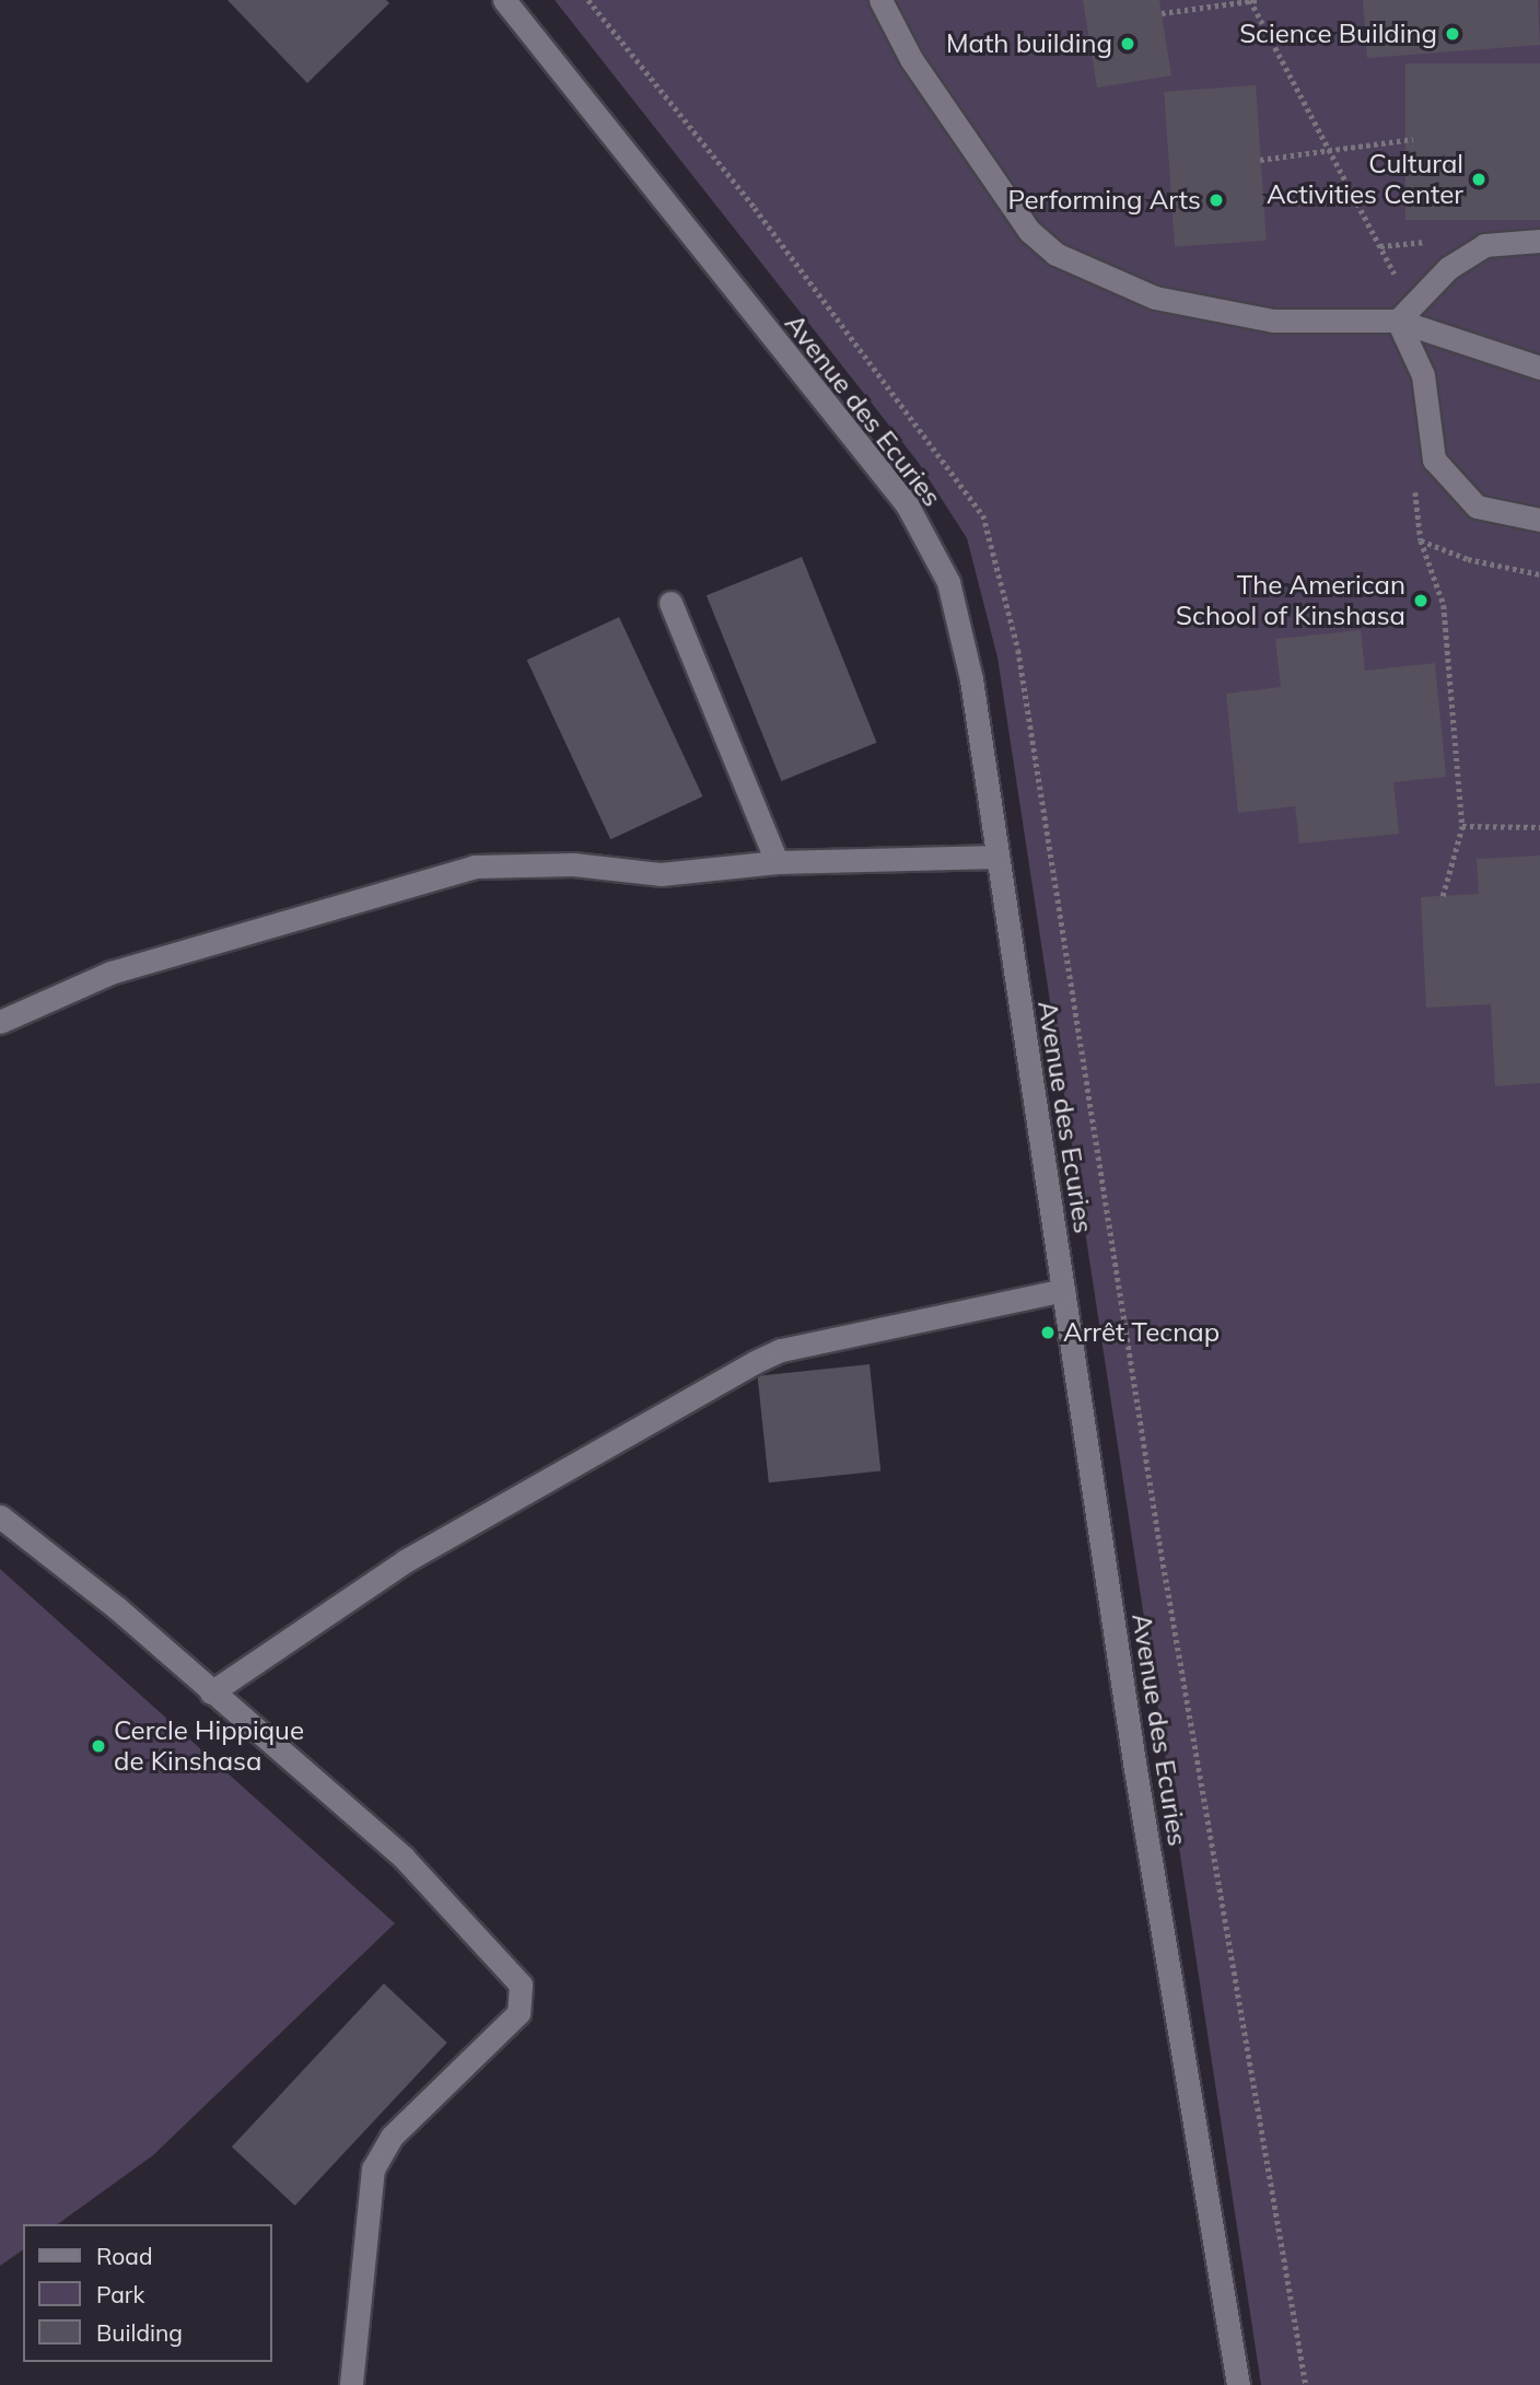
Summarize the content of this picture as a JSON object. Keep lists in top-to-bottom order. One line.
{"streets":{"street":["Avenue des Ecuries"]},"places":["Science Building","Math building","Cultural Activities Center","Performing Arts","The American School of Kinshasa","Arrêt Tecnap","Cercle Hippique de Kinshasa"],"legend":["Road","Park","Building"]}
